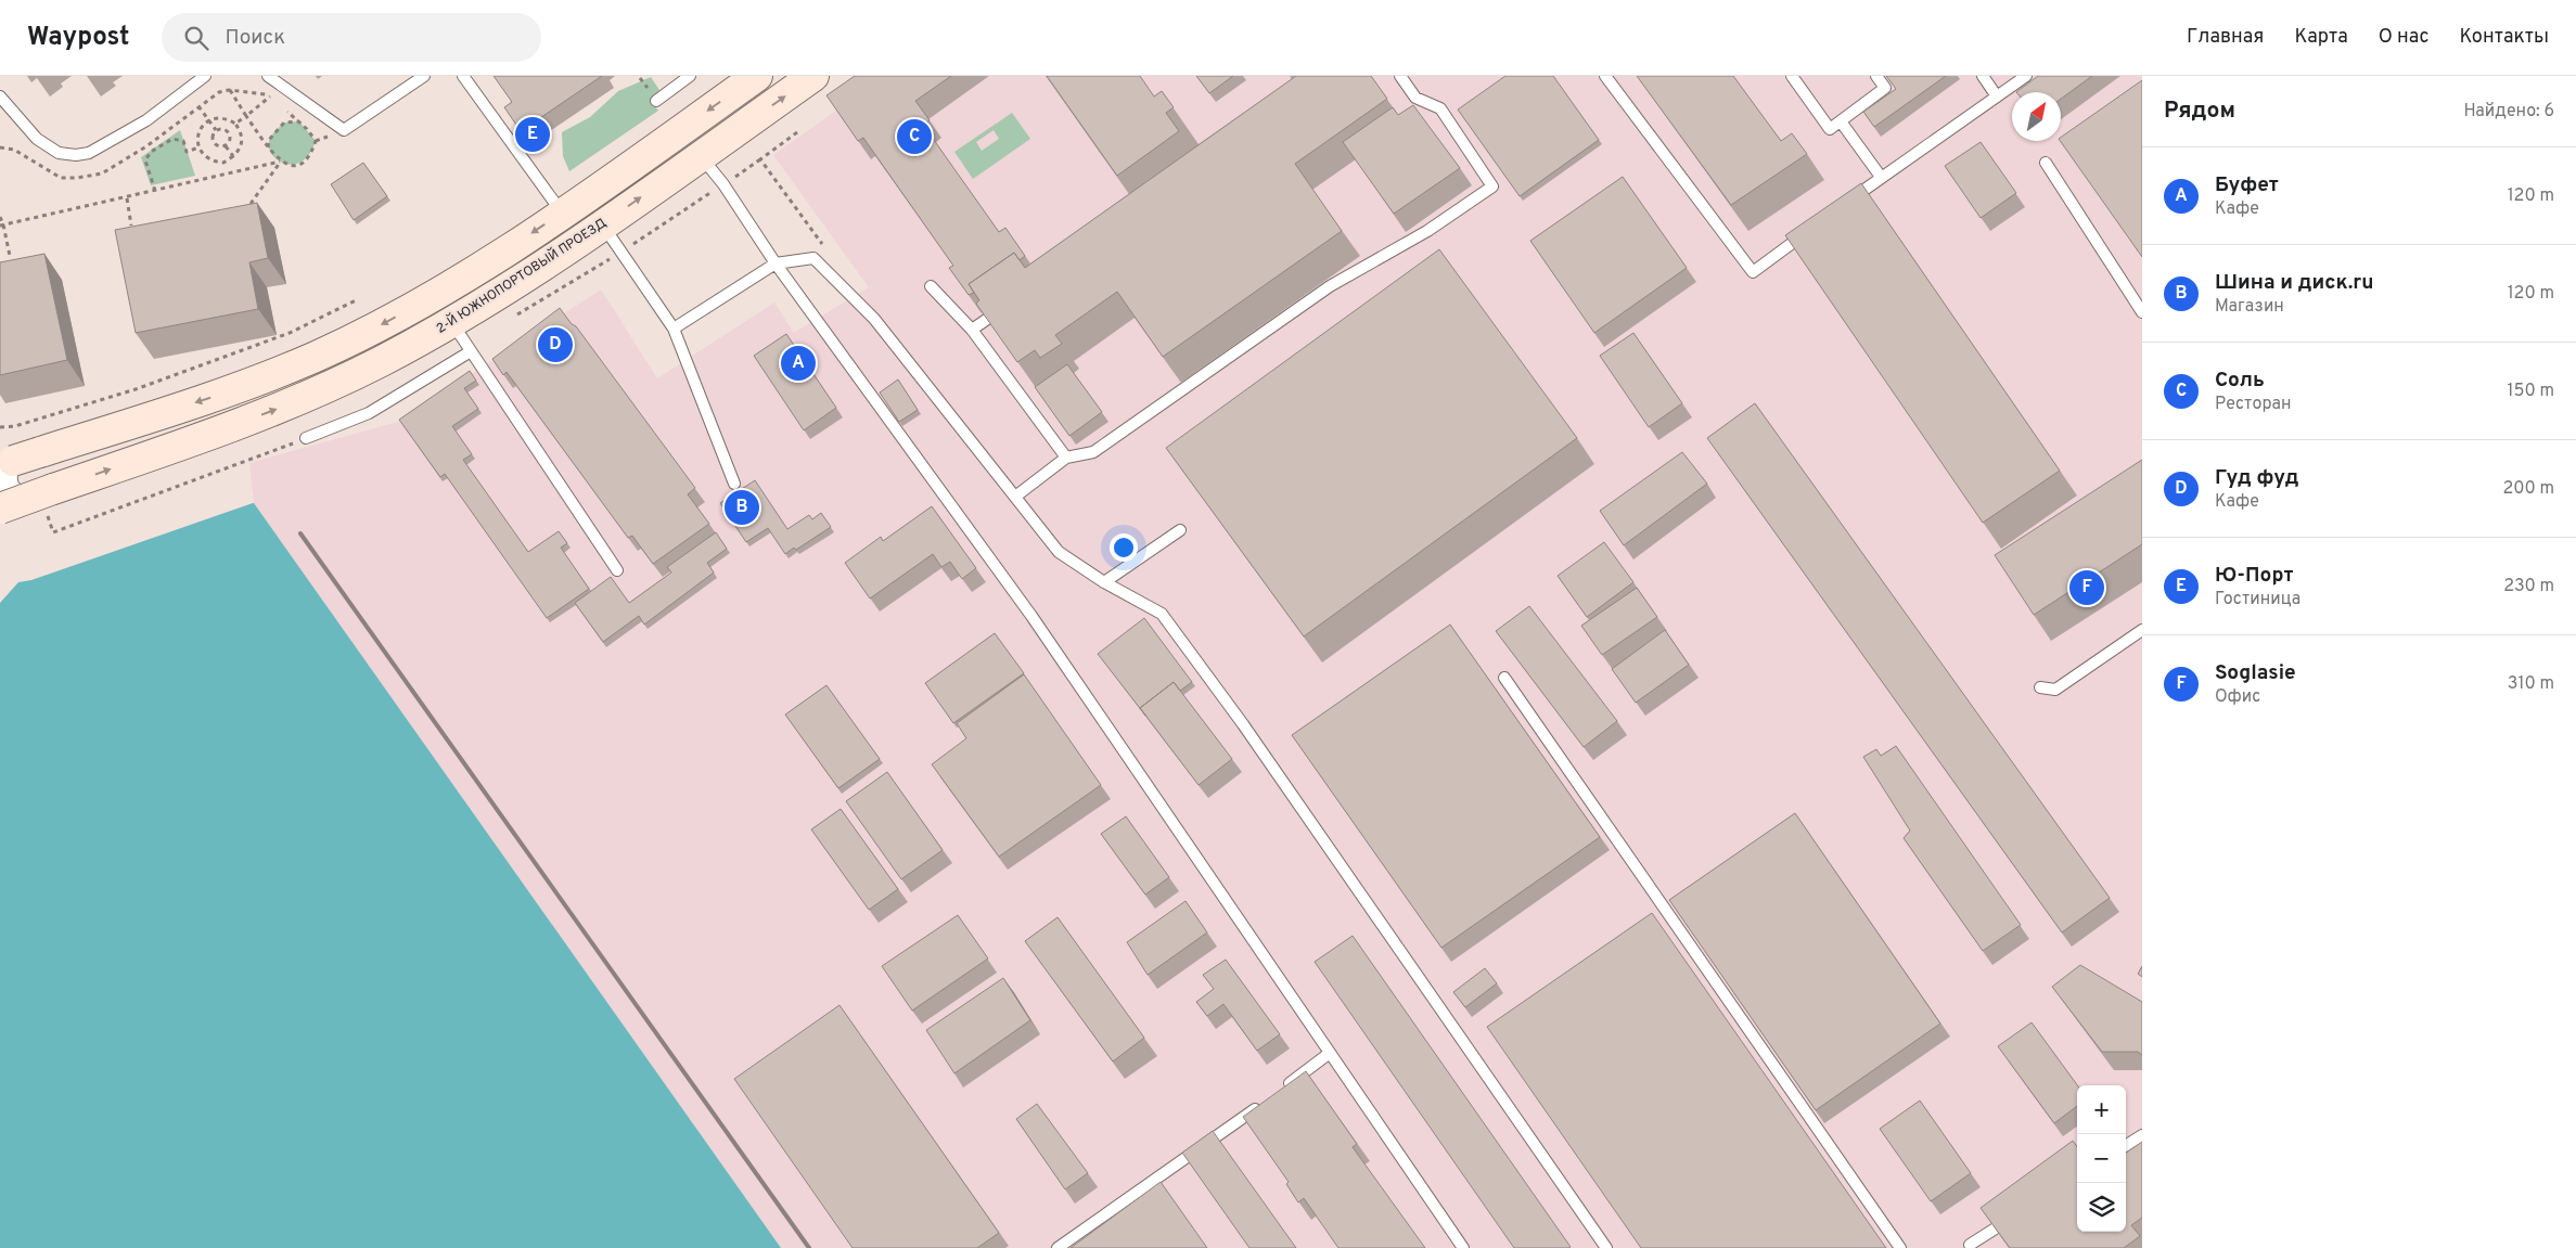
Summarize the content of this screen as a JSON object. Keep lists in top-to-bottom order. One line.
{"streets":{"main road":["2-Й ЮЖНОПОРТОВЫЙ ПРОЕЗД"]},"north":"top right","page":{"header":"Waypost","search":"Поиск","nav":["Главная","Карта","О нас","Контакты"],"heading":["Рядом","Найдено: 6"],"pins":["E","C","D","A","B","F"],"list":[{"mark":"A","name":"Буфет","note":"Кафе","value":"120 m"},{"mark":"B","name":"Шина и диск.ru","note":"Магазин","value":"120 m"},{"mark":"C","name":"Соль","note":"Ресторан","value":"150 m"},{"mark":"D","name":"Гуд фуд","note":"Кафе","value":"200 m"},{"mark":"E","name":"Ю-Порт","note":"Гостиница","value":"230 m"},{"mark":"F","name":"Soglasie","note":"Офис","value":"310 m"}],"map_buttons":["+","−"]}}
